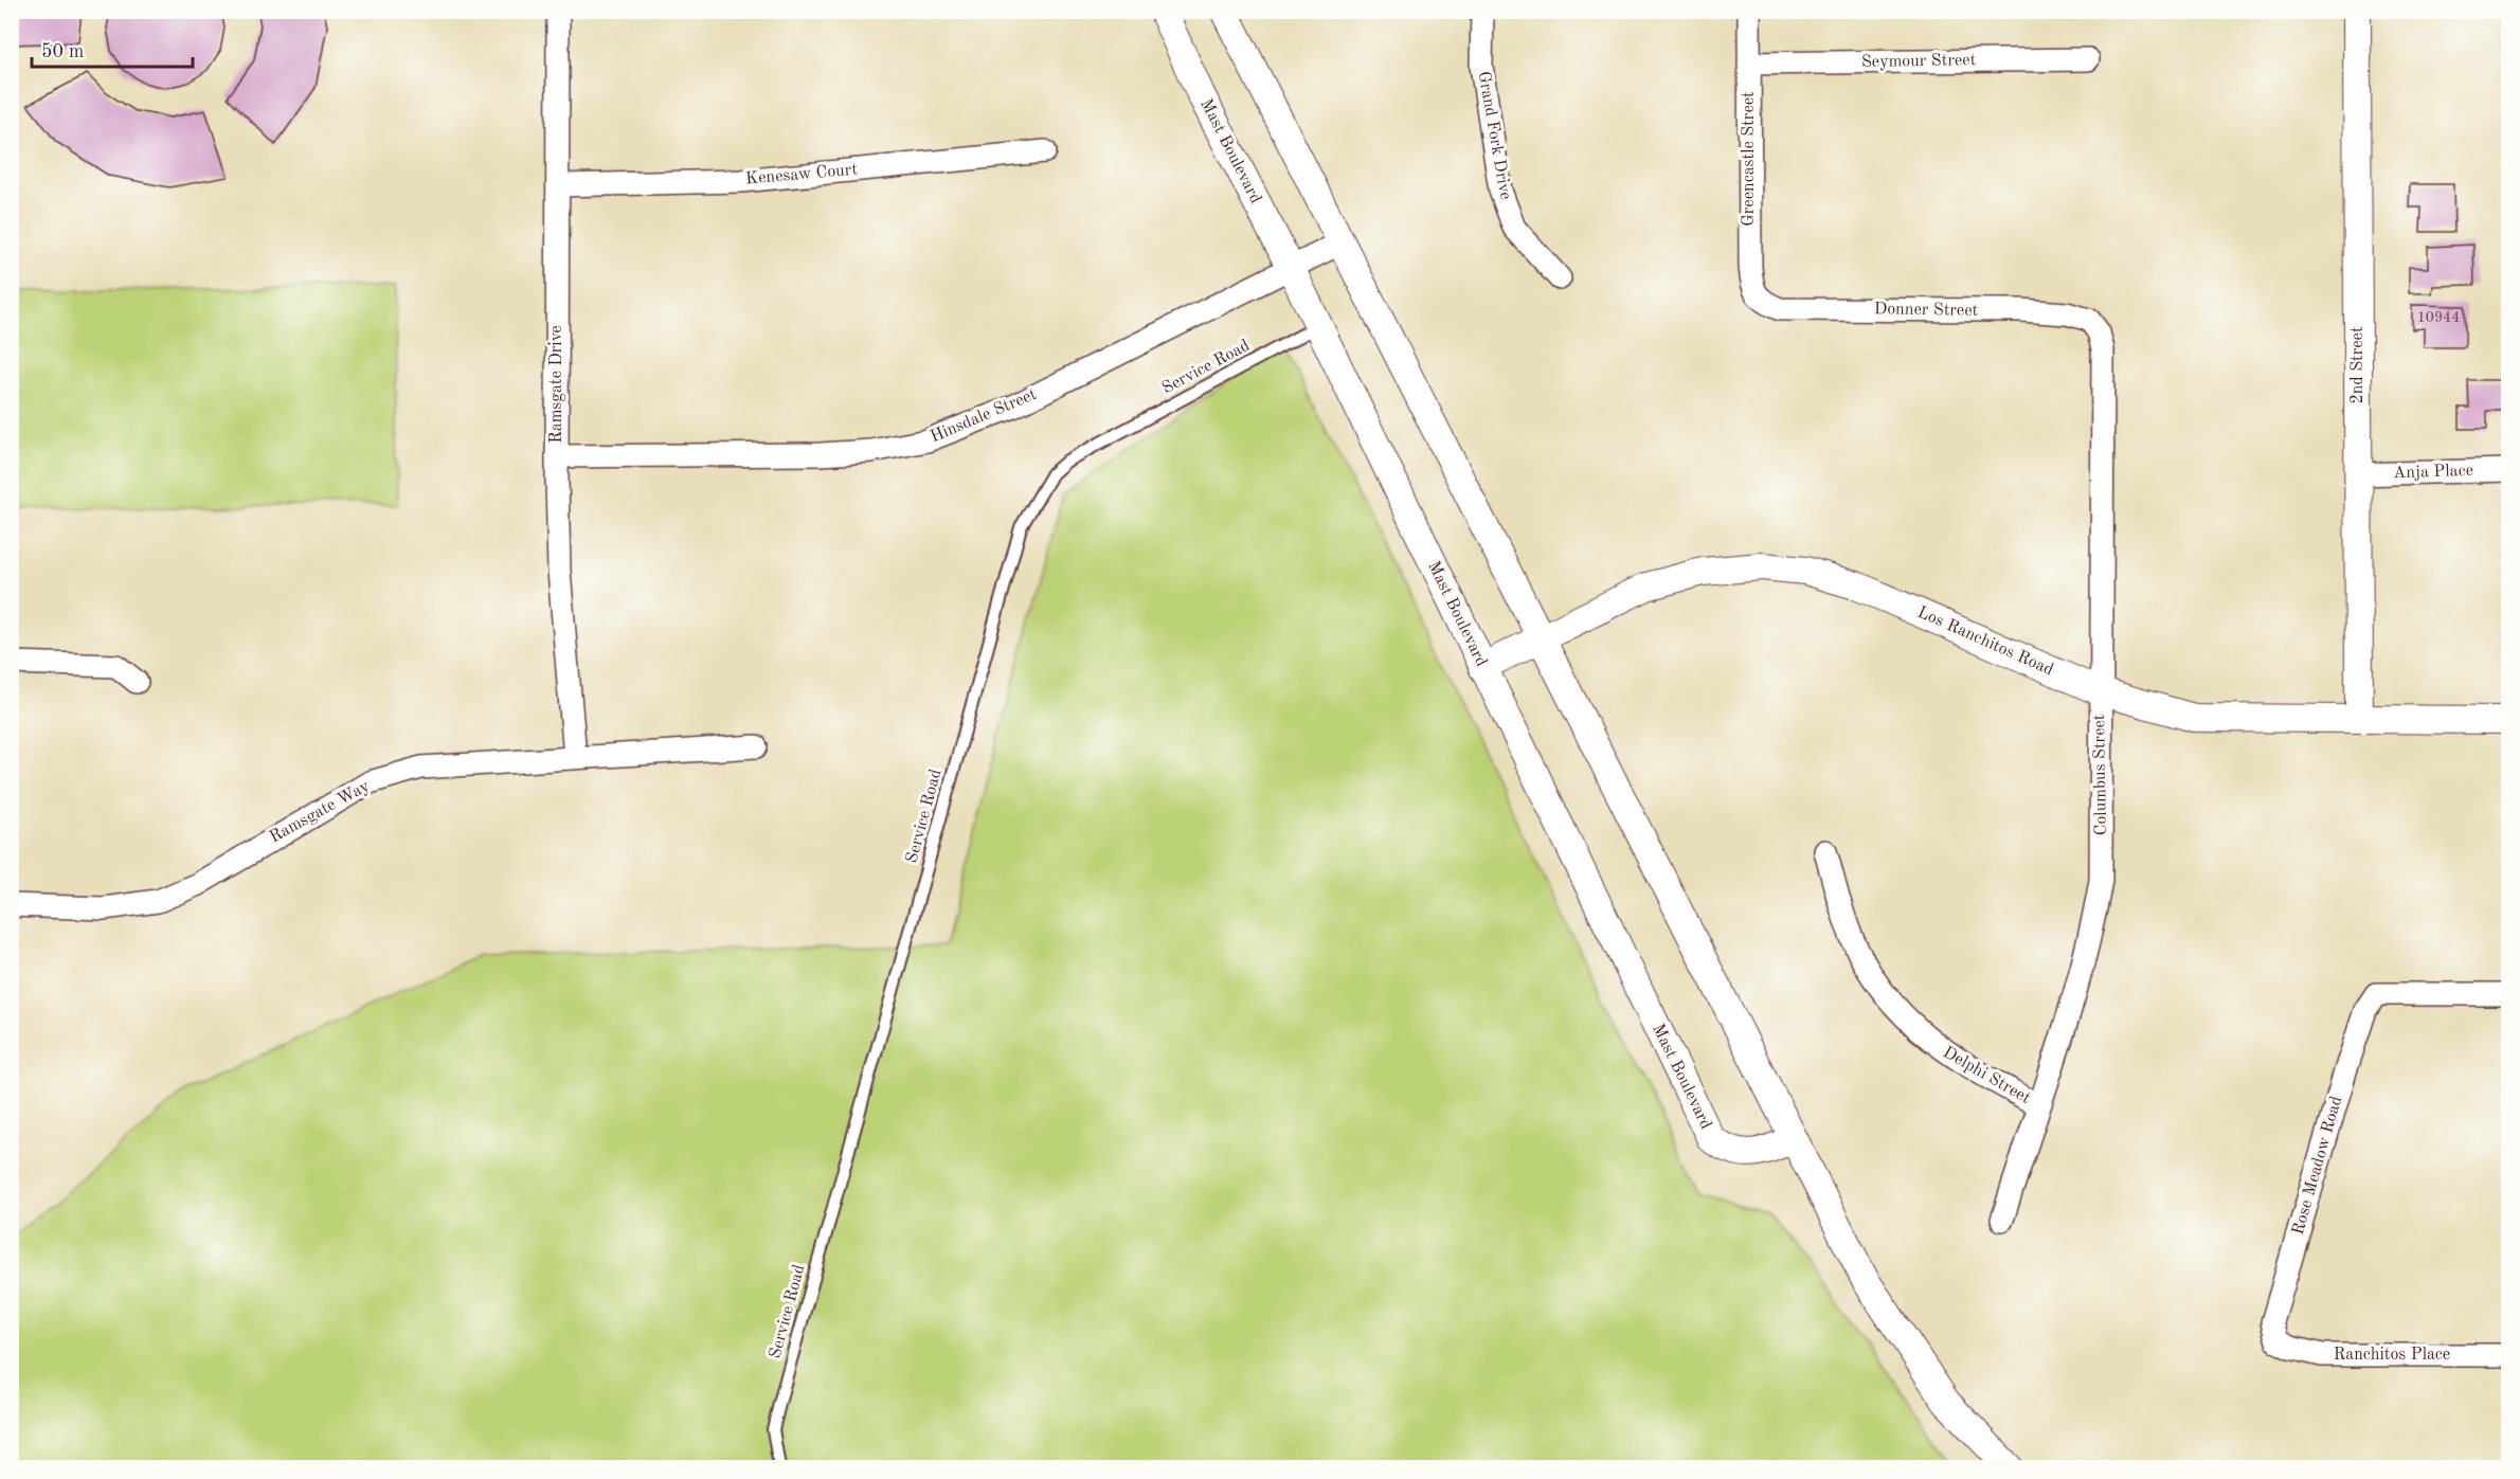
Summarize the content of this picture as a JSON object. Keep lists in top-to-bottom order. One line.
{"streets":{"street":["Seymour Street","Grand Fork Drive","Mast Boulevard","Greencastle Street","Kenesaw Court","Donner Street","2nd Street","Ramsgate Drive","Hinsdale Street","Anja Place","Los Ranchitos Road","Columbus Street","Ramsgate Way","Delphi Street","Rose Meadow Road","Ranchitos Place"],"lane":["Service Road"]},"crossings":[["Seymour Street","Greencastle Street"],["Mast Boulevard","Service Road"],["Mast Boulevard","Hinsdale Street"],["Mast Boulevard","Los Ranchitos Road"],["Greencastle Street","Donner Street"],["Kenesaw Court","Ramsgate Drive"],["Donner Street","Columbus Street"],["2nd Street","Anja Place"],["2nd Street","Los Ranchitos Road"],["Ramsgate Drive","Hinsdale Street"],["Ramsgate Drive","Ramsgate Way"],["Los Ranchitos Road","Columbus Street"],["Columbus Street","Delphi Street"],["Rose Meadow Road","Ranchitos Place"]],"house_numbers":["10944"],"scale_bar":"50 m"}
